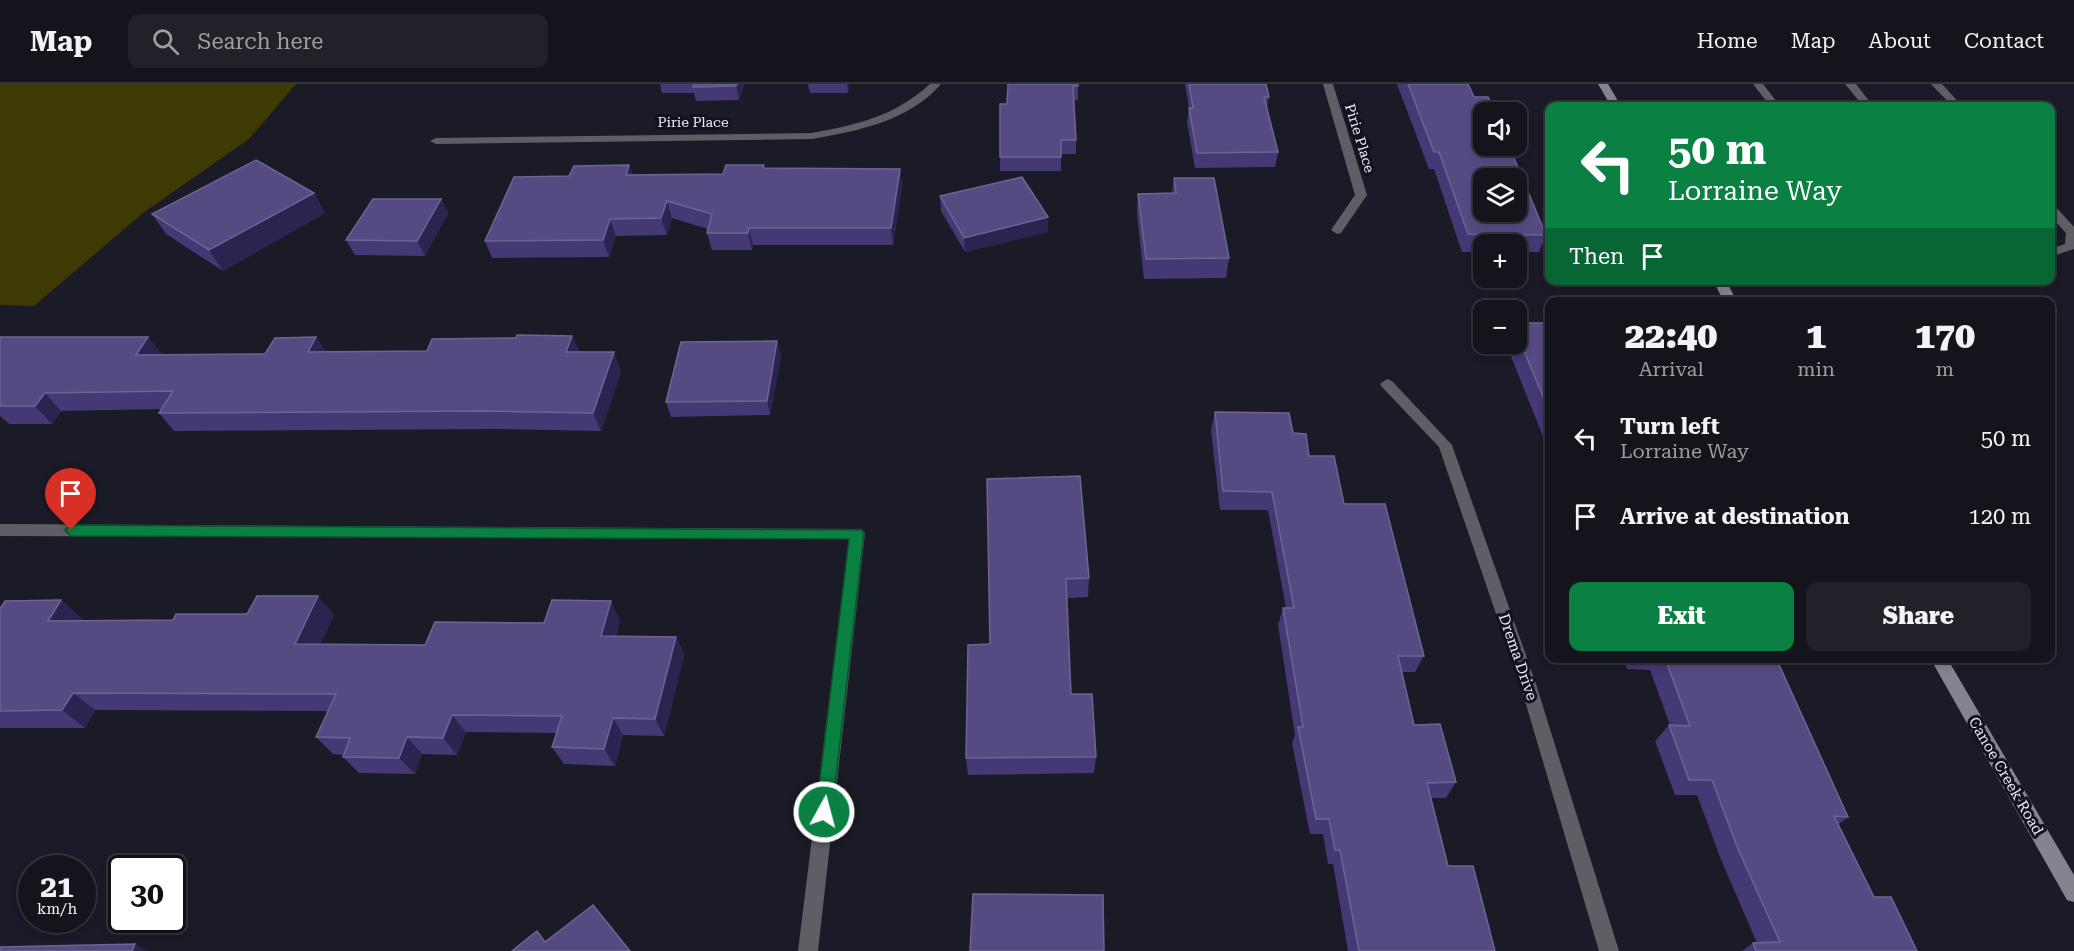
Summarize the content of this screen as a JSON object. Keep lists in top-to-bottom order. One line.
{"streets":{"main road":["Canoe Creek Road"],"street":["Pirie Place","Drema Drive"]},"page":{"header":"Map","search":"Search here","nav":["Home","Map","About","Contact"],"map_buttons":["+","−"],"turn":["50 m","Lorraine Way"],"then":"Then","eta":["22:40","Arrival","1","min","170","m"],"list":[{"name":"Turn left","note":"Lorraine Way","value":"50 m"},{"name":"Arrive at destination","value":"120 m"}],"buttons":["Exit","Share"],"speed":"21 km/h","limit":"30"}}
